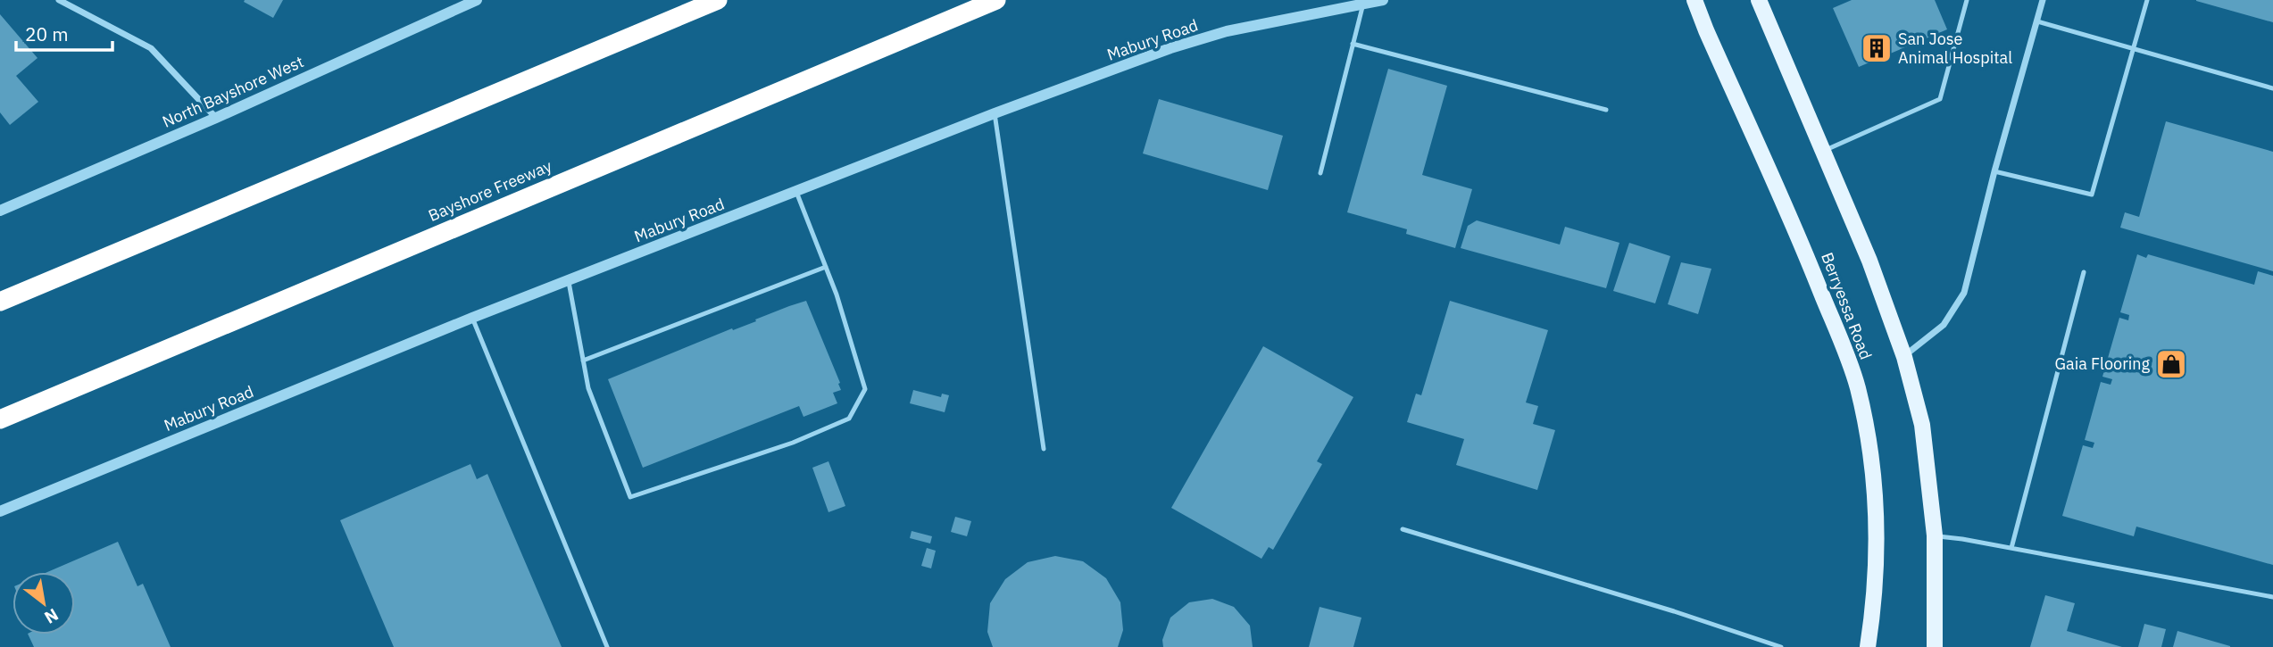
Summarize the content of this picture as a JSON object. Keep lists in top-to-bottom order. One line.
{"streets":{"highway":["Bayshore Freeway"],"main road":["Berryessa Road"],"street":["Mabury Road","North Bayshore West"]},"places":{"building":["San Jose Animal Hospital"],"shop":["Gaia Flooring"]},"scale_bar":"20 m","north":"bottom right"}
